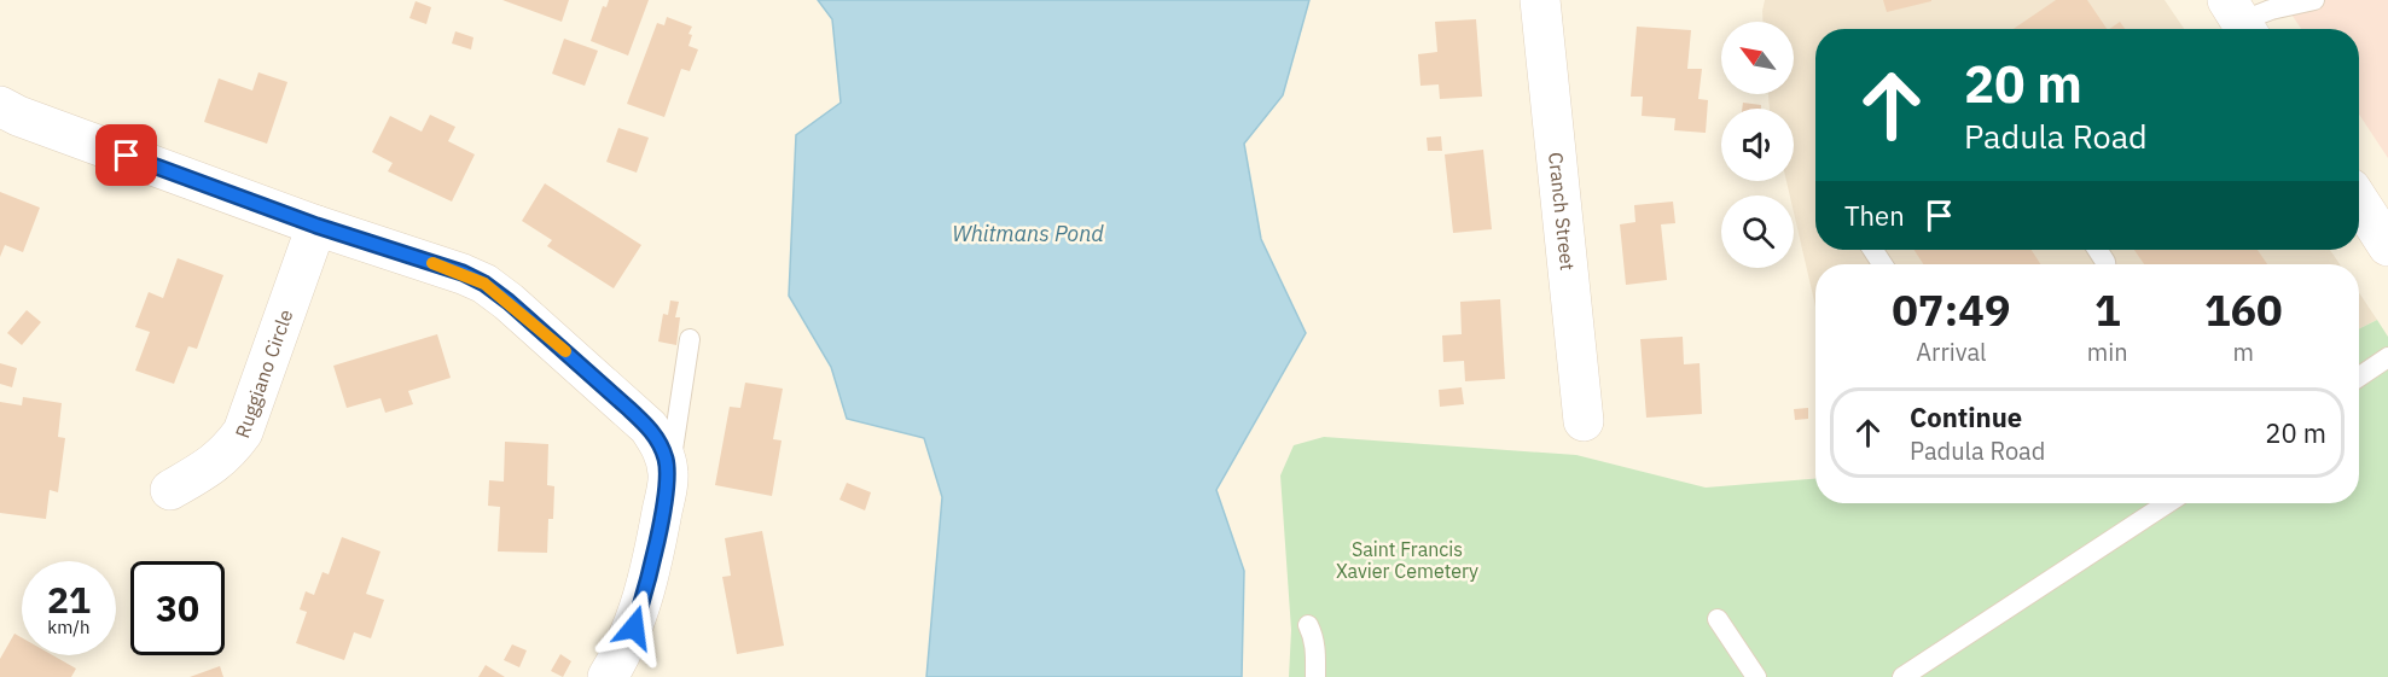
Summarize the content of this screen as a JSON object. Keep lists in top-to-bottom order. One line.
{"streets":{"street":["Cranch Street","Ruggiano Circle"]},"water":["Whitmans Pond"],"parks":["Saint Francis Xavier Cemetery"],"north":"top left","page":{"turn":["20 m","Padula Road"],"then":"Then","eta":["07:49","Arrival","1","min","160","m"],"list":[{"name":"Continue","note":"Padula Road","value":"20 m"}],"speed":"21 km/h","limit":"30"}}
